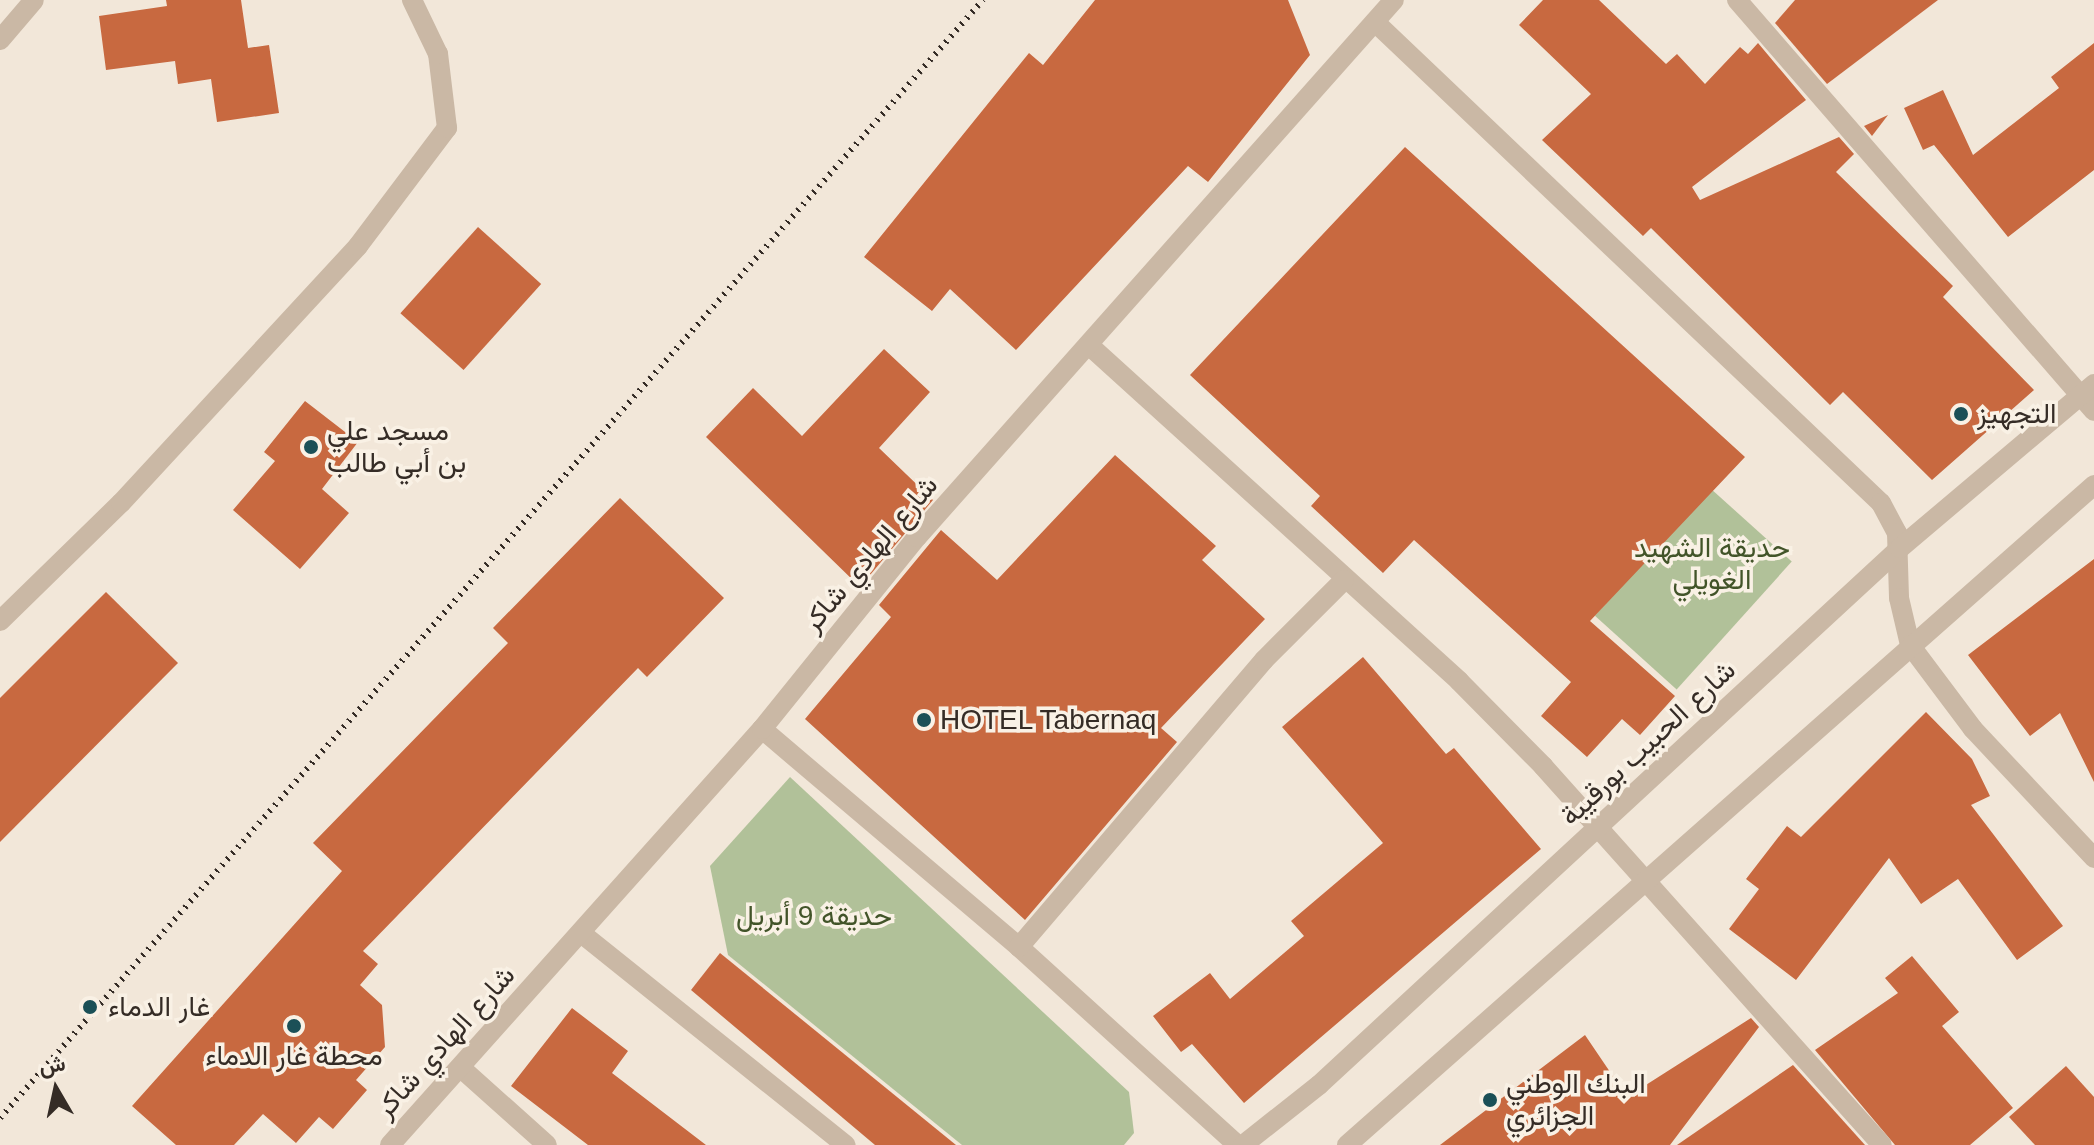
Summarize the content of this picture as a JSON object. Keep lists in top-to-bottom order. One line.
{"streets":{"street":["شارع الهادي شاكر","شارع الحبيب بورقيبة"]},"parks":["حديقة الشهيد الغويلي","حديقة 9 أبريل"],"places":["التجهيز","مسجد علي بن أبي طالب","HOTEL Tabernaq","غار الدماء","محطة غار الدماء","البنك الوطني الجزائري"],"north":"top"}
